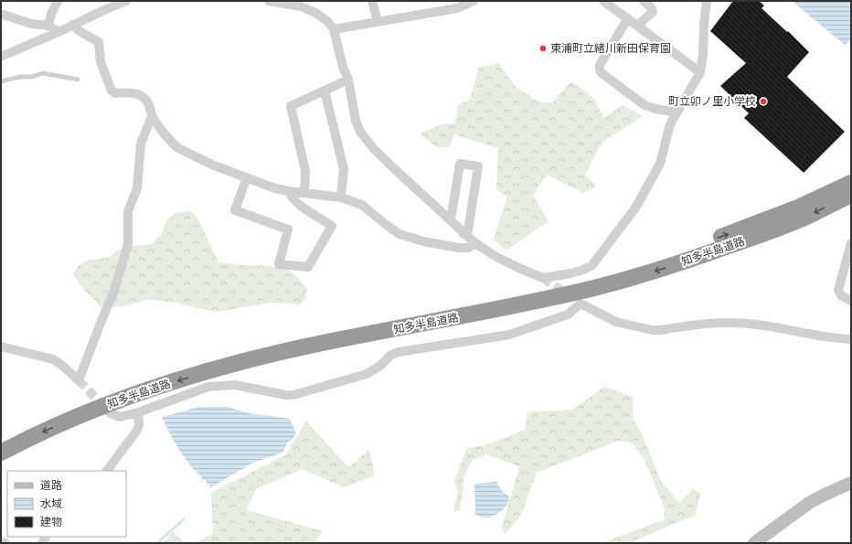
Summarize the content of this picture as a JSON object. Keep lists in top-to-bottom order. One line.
{"streets":{"highway":["知多半島道路"]},"places":["東浦町立緒川新田保育園","町立卯ノ里小学校"],"legend":["道路","水域","建物"]}
